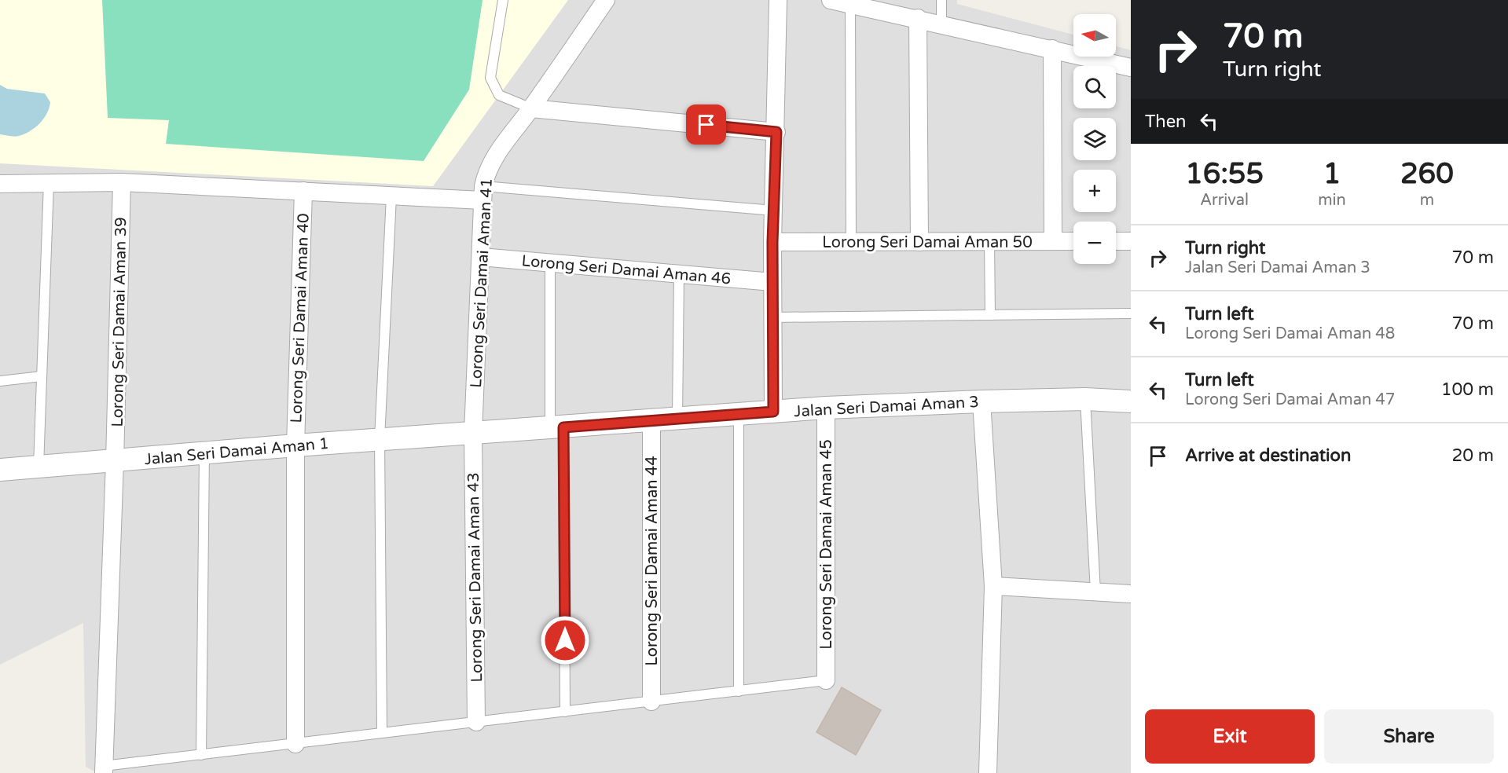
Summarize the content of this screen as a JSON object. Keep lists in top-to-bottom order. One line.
{"streets":{"street":["Lorong Seri Damai Aman 50","Lorong Seri Damai Aman 46","Lorong Seri Damai Aman 41","Lorong Seri Damai Aman 40","Lorong Seri Damai Aman 39","Jalan Seri Damai Aman 3","Jalan Seri Damai Aman 1","Lorong Seri Damai Aman 45","Lorong Seri Damai Aman 44","Lorong Seri Damai Aman 43"]},"crossings":[["Lorong Seri Damai Aman 46","Lorong Seri Damai Aman 41"],["Lorong Seri Damai Aman 41","Jalan Seri Damai Aman 3"],["Lorong Seri Damai Aman 41","Jalan Seri Damai Aman 1"],["Lorong Seri Damai Aman 41","Lorong Seri Damai Aman 43"],["Lorong Seri Damai Aman 40","Jalan Seri Damai Aman 1"],["Lorong Seri Damai Aman 39","Jalan Seri Damai Aman 1"],["Jalan Seri Damai Aman 3","Jalan Seri Damai Aman 1"],["Jalan Seri Damai Aman 3","Lorong Seri Damai Aman 45"],["Jalan Seri Damai Aman 3","Lorong Seri Damai Aman 44"],["Jalan Seri Damai Aman 3","Lorong Seri Damai Aman 43"],["Jalan Seri Damai Aman 1","Lorong Seri Damai Aman 43"]],"north":"left","page":{"turn":["70 m","Turn right"],"map_buttons":["+","−"],"then":"Then","eta":["16:55","Arrival","1","min","260","m"],"list":[{"name":"Turn right","note":"Jalan Seri Damai Aman 3","value":"70 m"},{"name":"Turn left","note":"Lorong Seri Damai Aman 48","value":"70 m"},{"name":"Turn left","note":"Lorong Seri Damai Aman 47","value":"100 m"},{"name":"Arrive at destination","value":"20 m"}],"buttons":["Exit","Share"]}}
